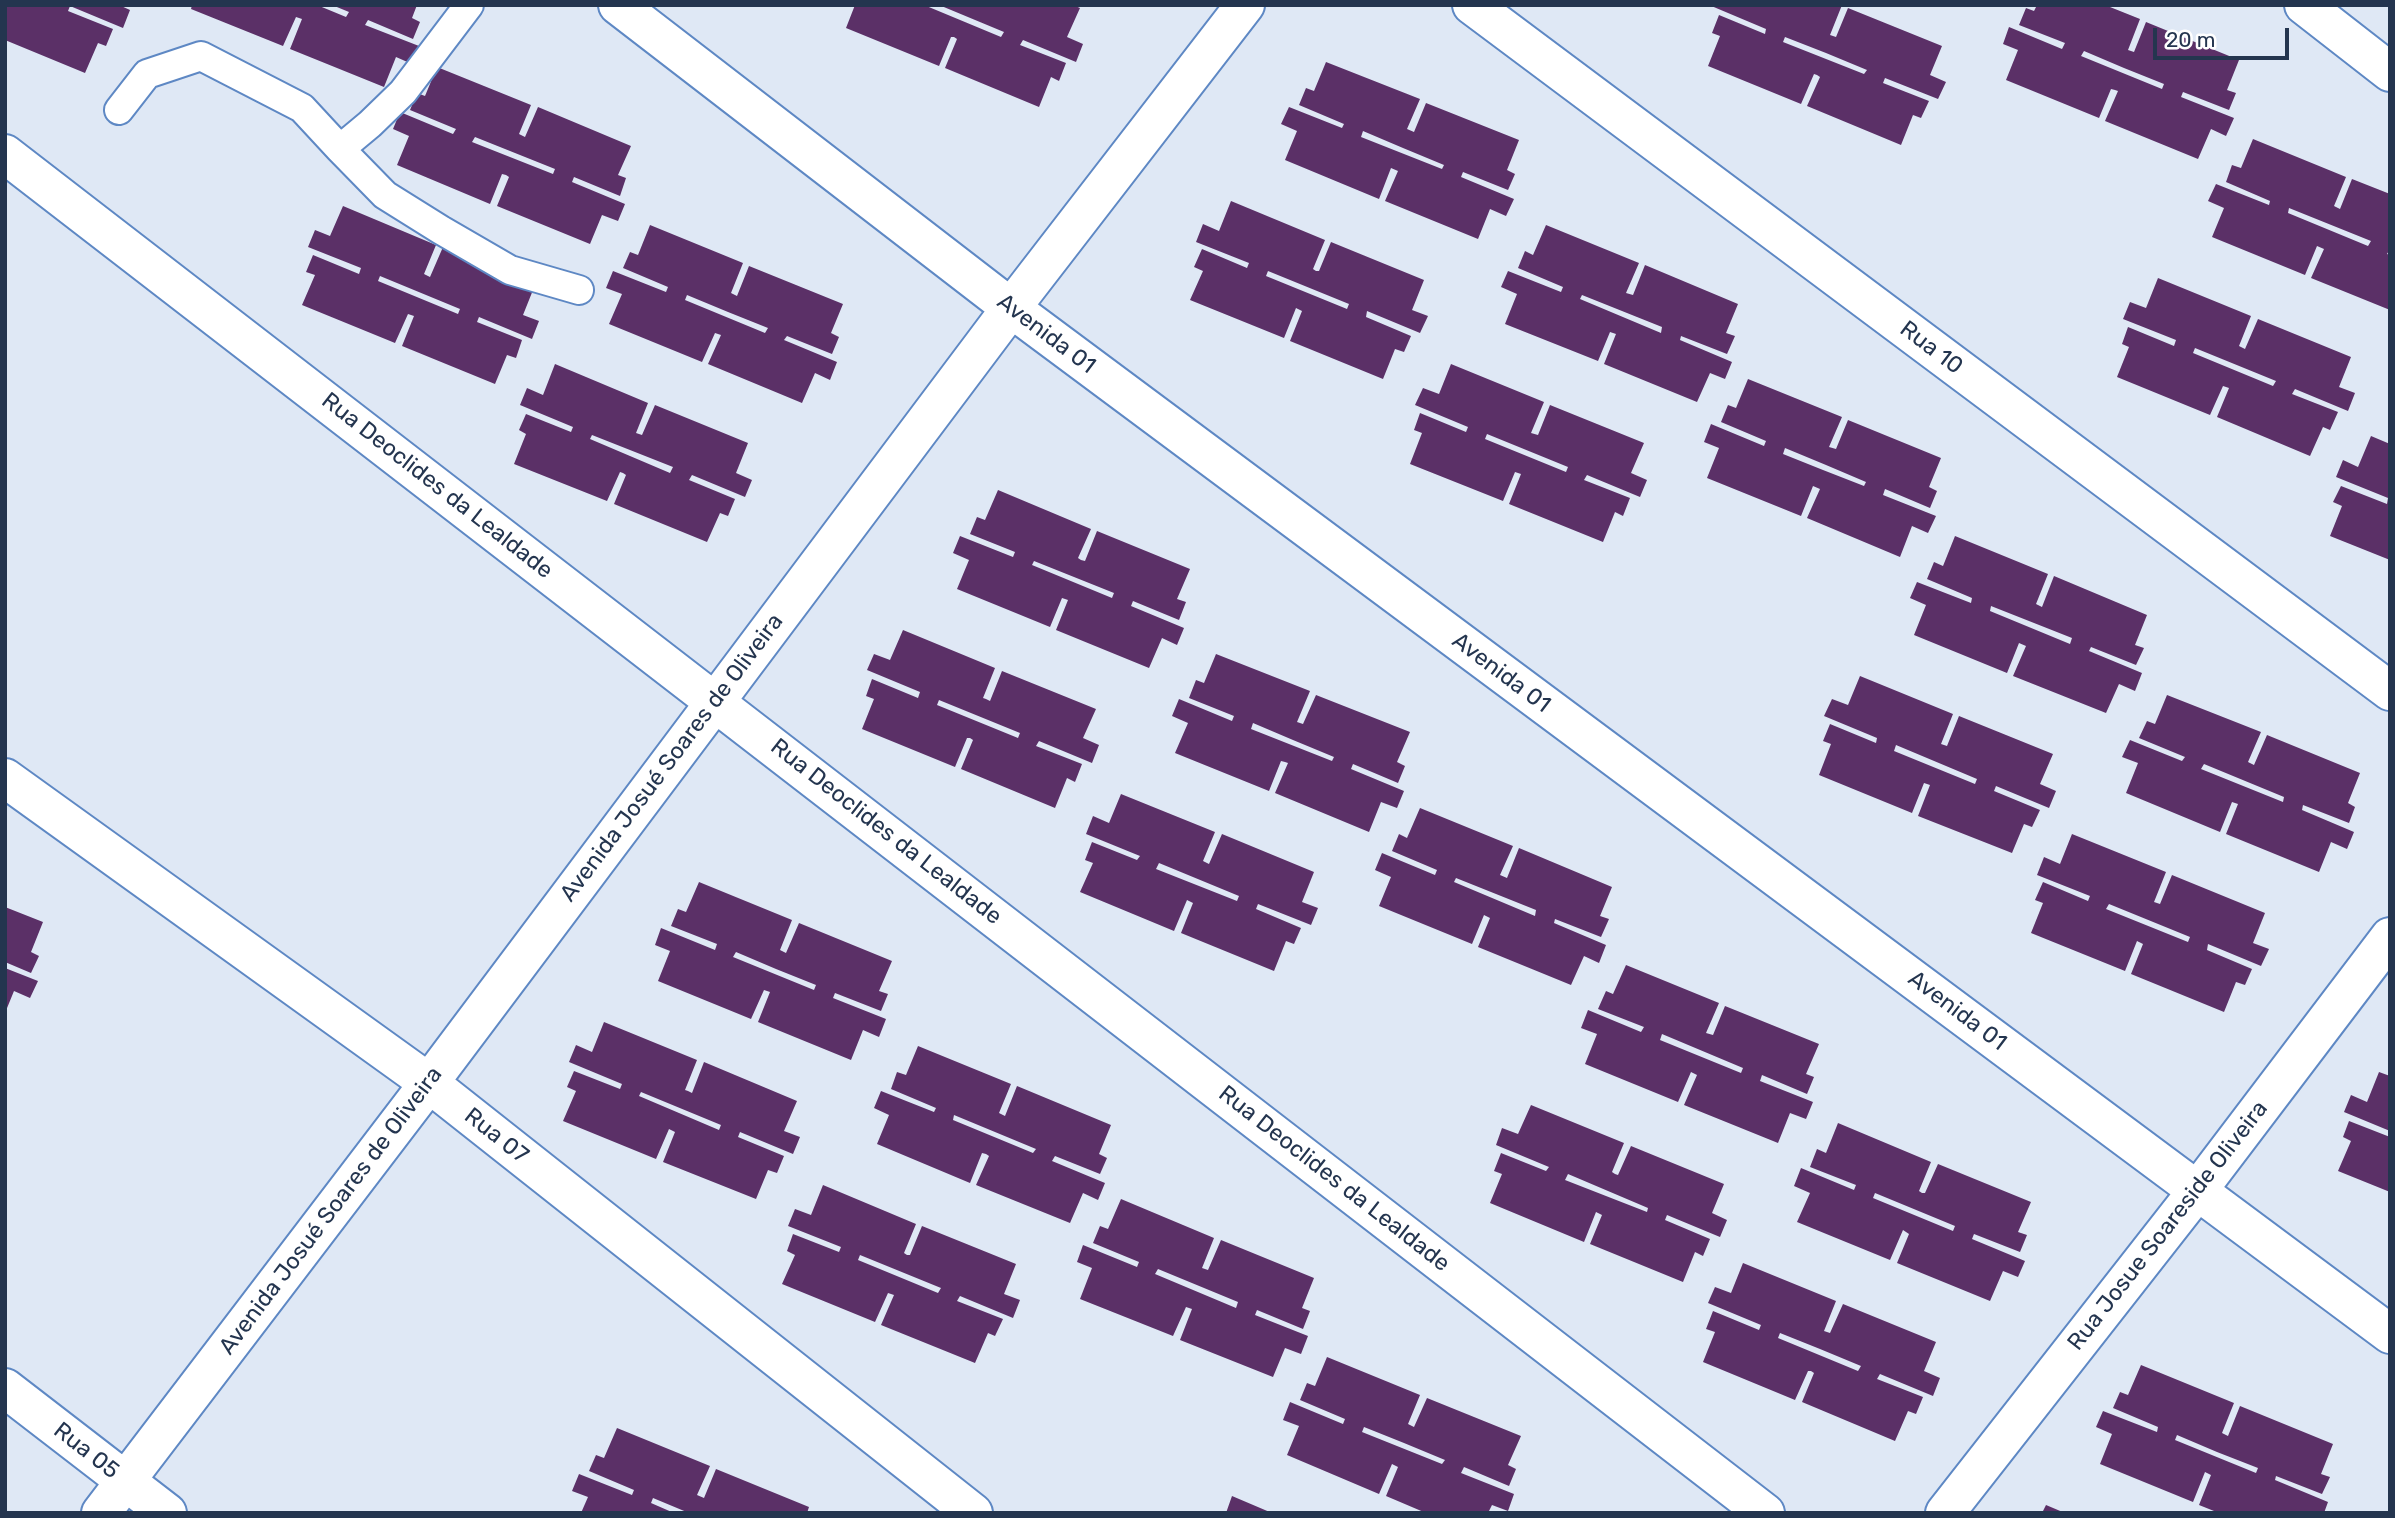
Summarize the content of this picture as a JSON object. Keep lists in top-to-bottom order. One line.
{"streets":{"street":["Avenida 01","Rua 10","Rua Deoclides da Lealdade","Avenida Josué Soares de Oliveira","Rua 07","Rua Josue Soareside Oliveira","Rua 05"]},"crossings":[["Avenida 01","Avenida Josué Soares de Oliveira"],["Avenida 01","Rua Josue Soareside Oliveira"],["Rua Deoclides da Lealdade","Avenida Josué Soares de Oliveira"],["Avenida Josué Soares de Oliveira","Rua 07"],["Avenida Josué Soares de Oliveira","Rua 05"]],"scale_bar":"20 m"}
